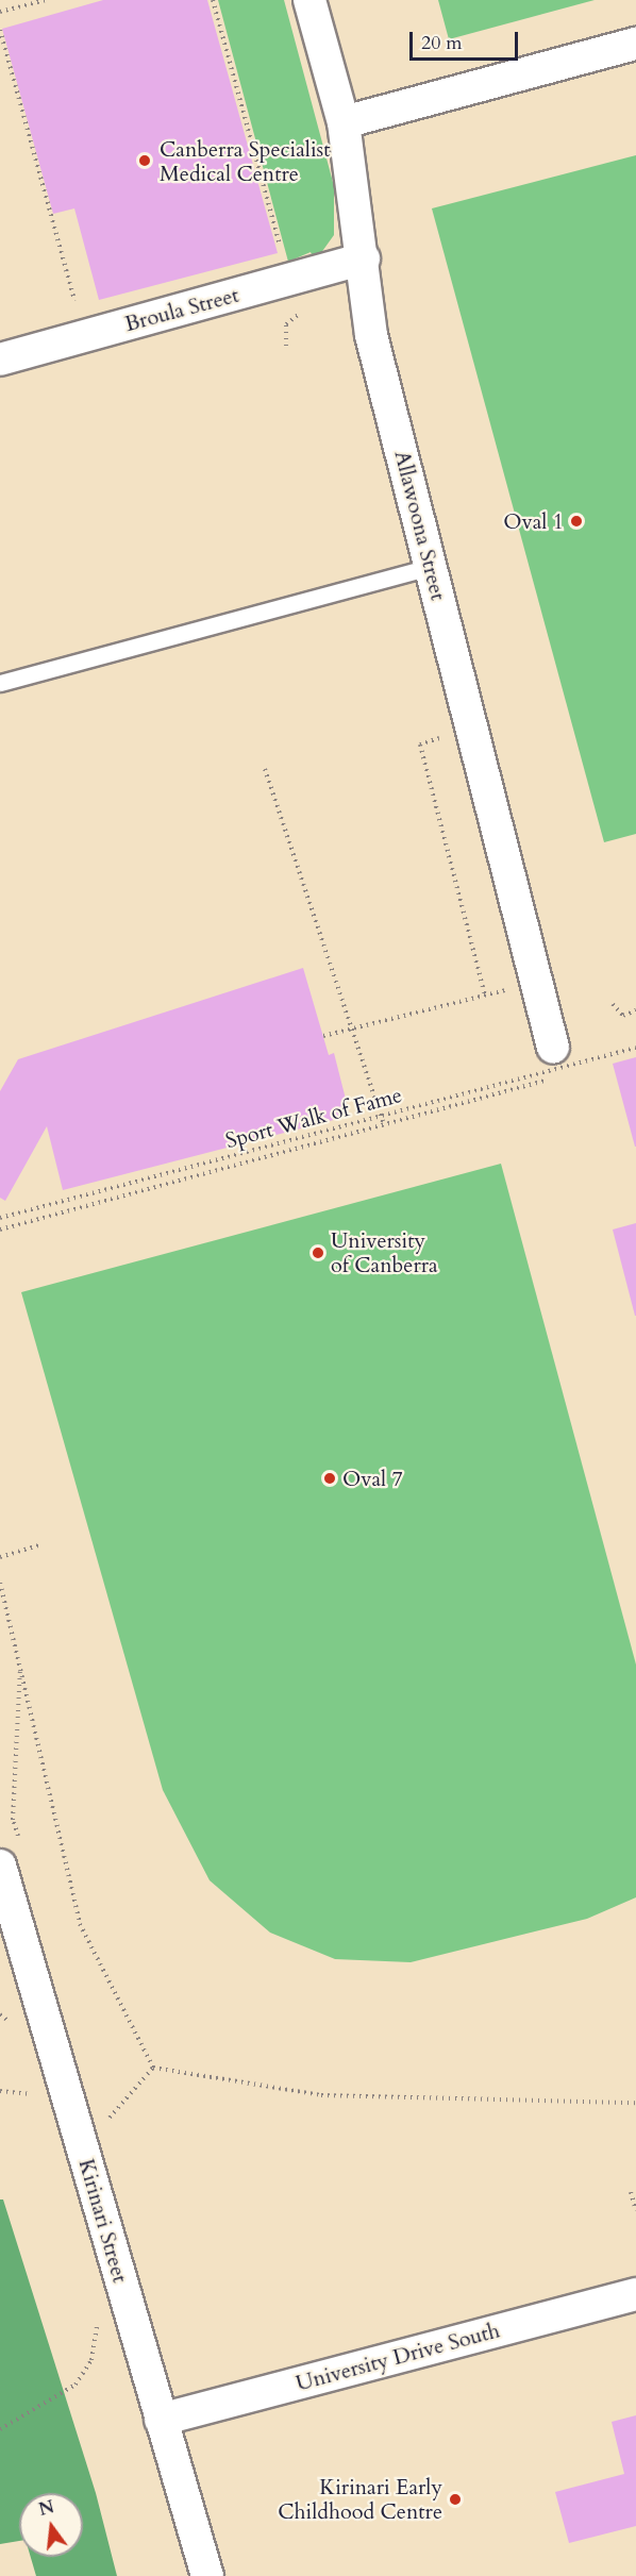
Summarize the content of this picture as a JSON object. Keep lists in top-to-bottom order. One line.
{"streets":{"street":["Broula Street","Allawoona Street","Kirinari Street","University Drive South"],"path":["Sport Walk of Fame"]},"crossings":[["Broula Street","Allawoona Street"],["Kirinari Street","University Drive South"]],"places":["Canberra Specialist Medical Centre","Oval 1","University of Canberra","Oval 7","Kirinari Early Childhood Centre"],"scale_bar":"20 m","north":"top"}
